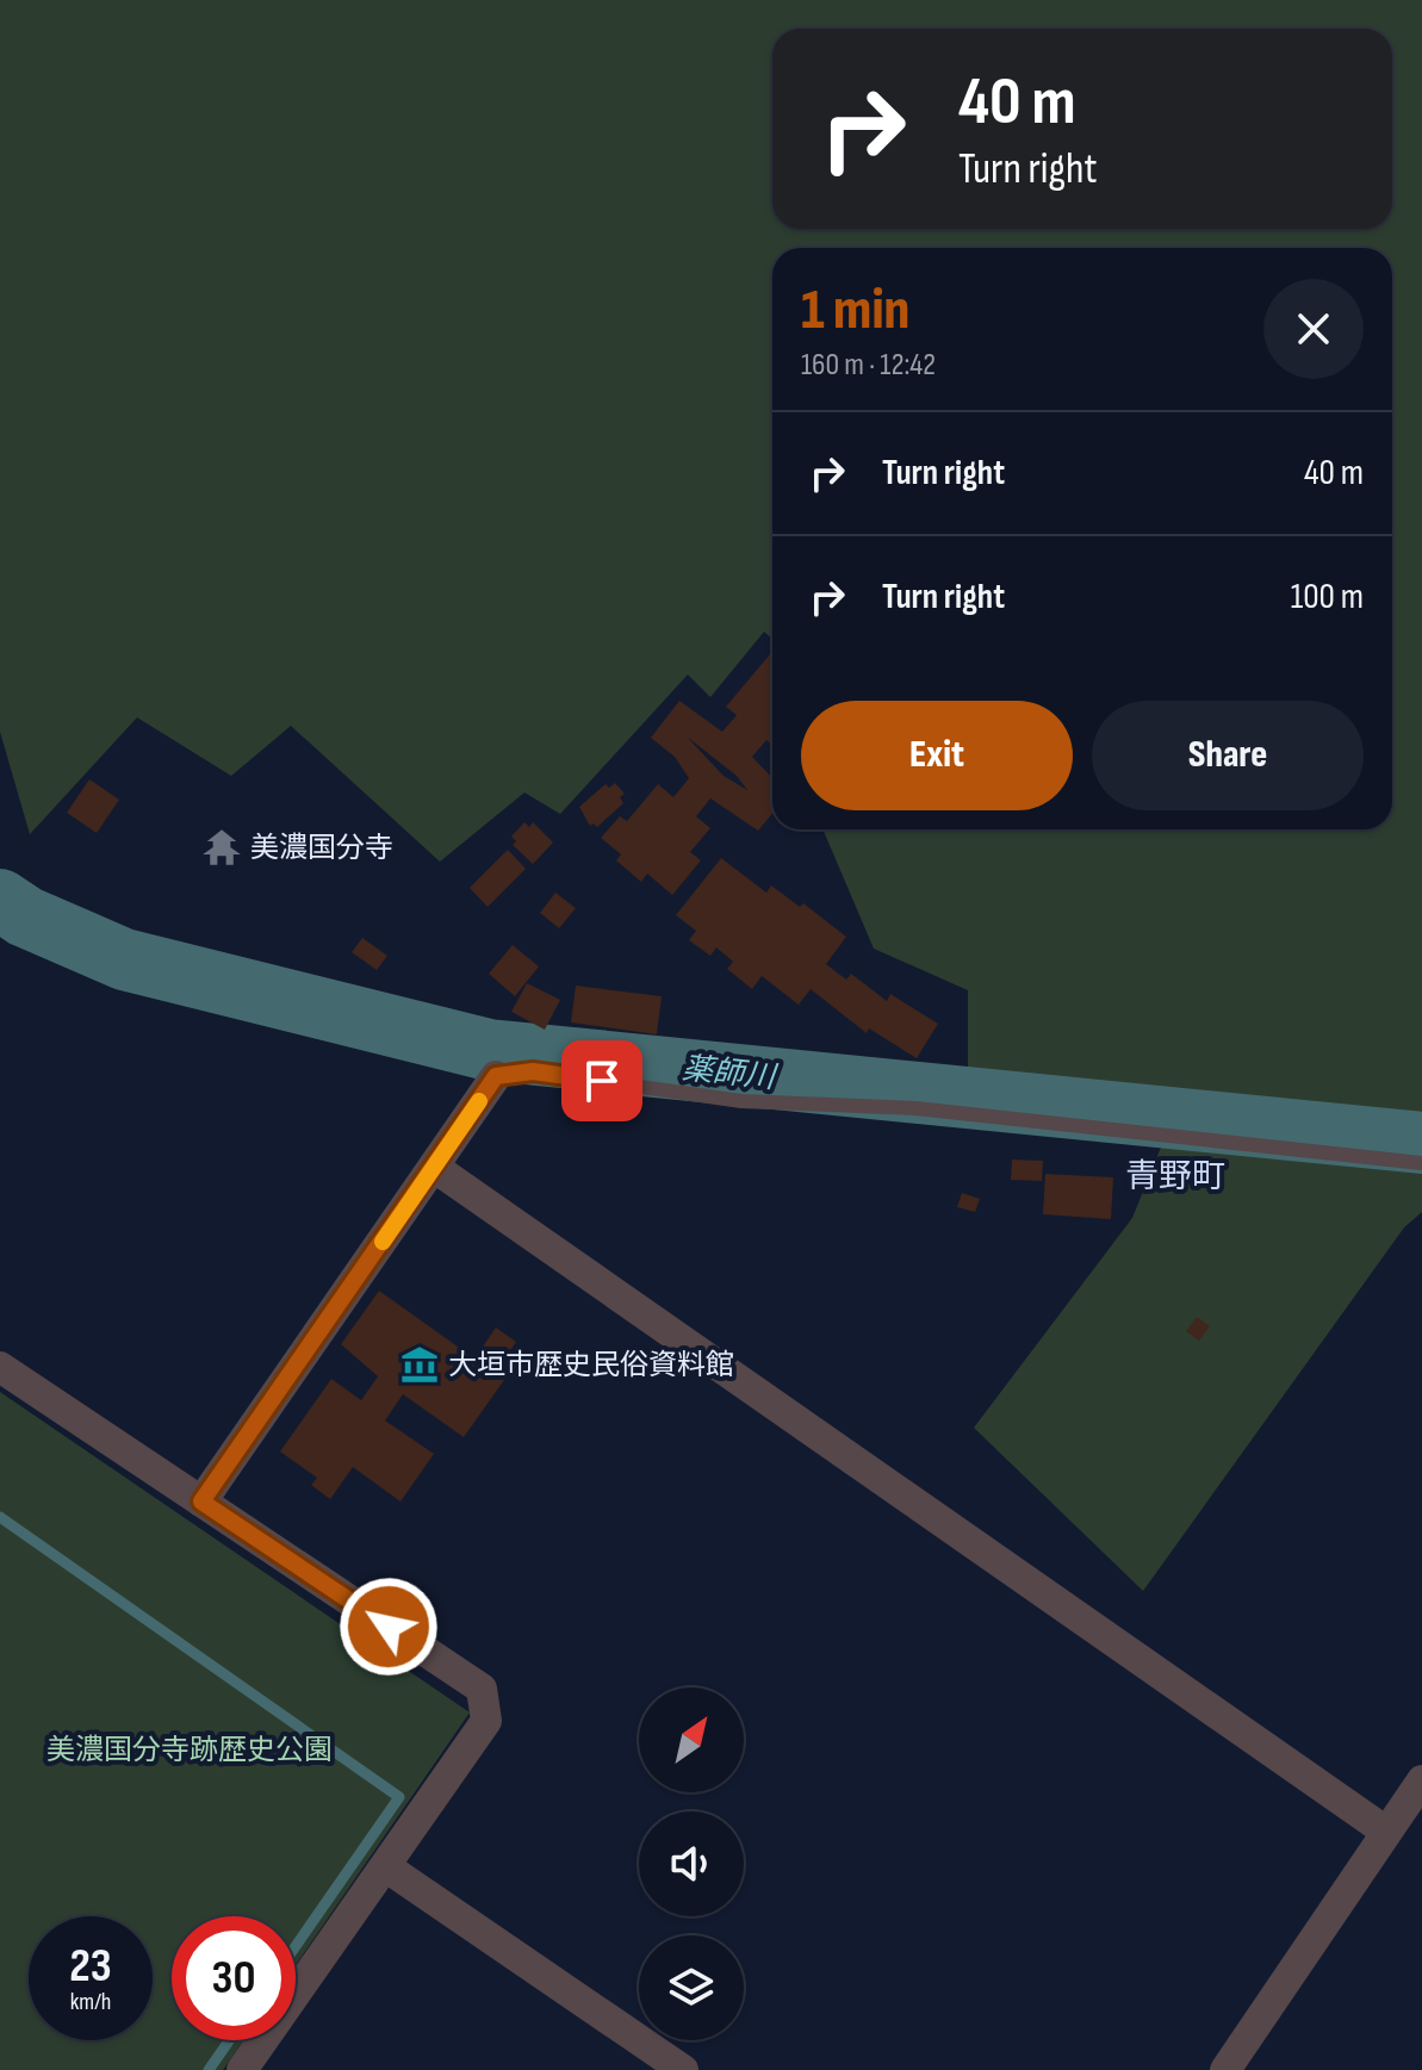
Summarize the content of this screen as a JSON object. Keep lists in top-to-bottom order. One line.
{"districts":["青野町"],"water":["薬師川"],"parks":["美濃国分寺跡歴史公園"],"places":{"temple":["美濃国分寺"],"museum":["大垣市歴史民俗資料館"]},"north":"top right","page":{"turn":["40 m","Turn right"],"heading":["1 min","160 m · 12:42"],"list":[{"name":"Turn right","value":"40 m"},{"name":"Turn right","value":"100 m"}],"buttons":["Exit","Share"],"speed":"23 km/h","limit":"30"}}
